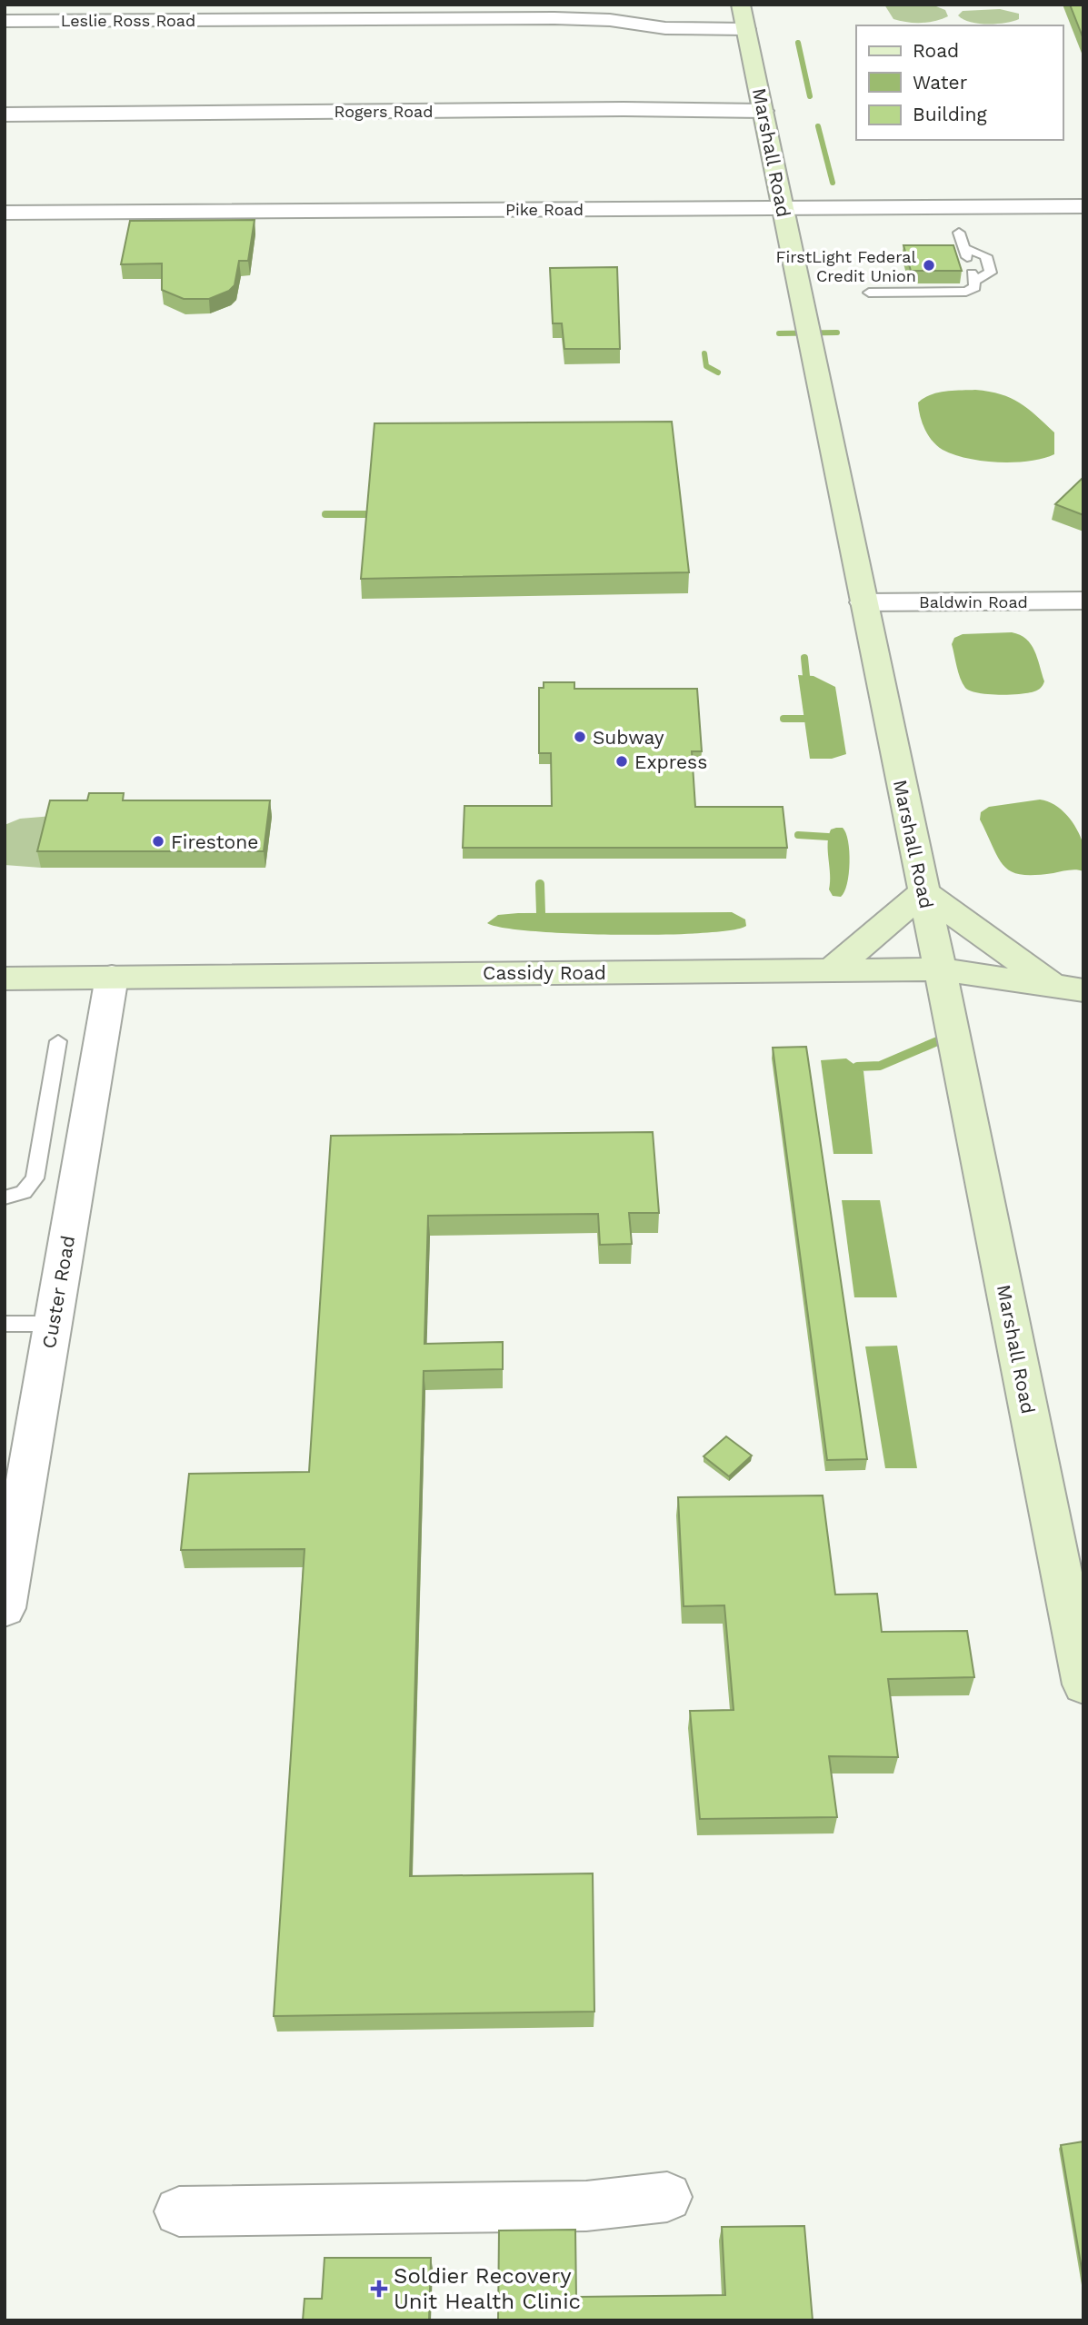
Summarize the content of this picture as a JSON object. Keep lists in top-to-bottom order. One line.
{"streets":{"street":["Leslie Ross Road","Rogers Road","Marshall Road","Pike Road","Baldwin Road","Cassidy Road","Custer Road"]},"crossings":[["Leslie Ross Road","Marshall Road"],["Rogers Road","Marshall Road"],["Marshall Road","Pike Road"],["Marshall Road","Baldwin Road"],["Marshall Road","Cassidy Road"],["Cassidy Road","Custer Road"]],"places":{"other":["FirstLight Federal Credit Union","Subway","Express","Firestone"],"health":["Soldier Recovery Unit Health Clinic"]},"legend":["Road","Water","Building"]}
